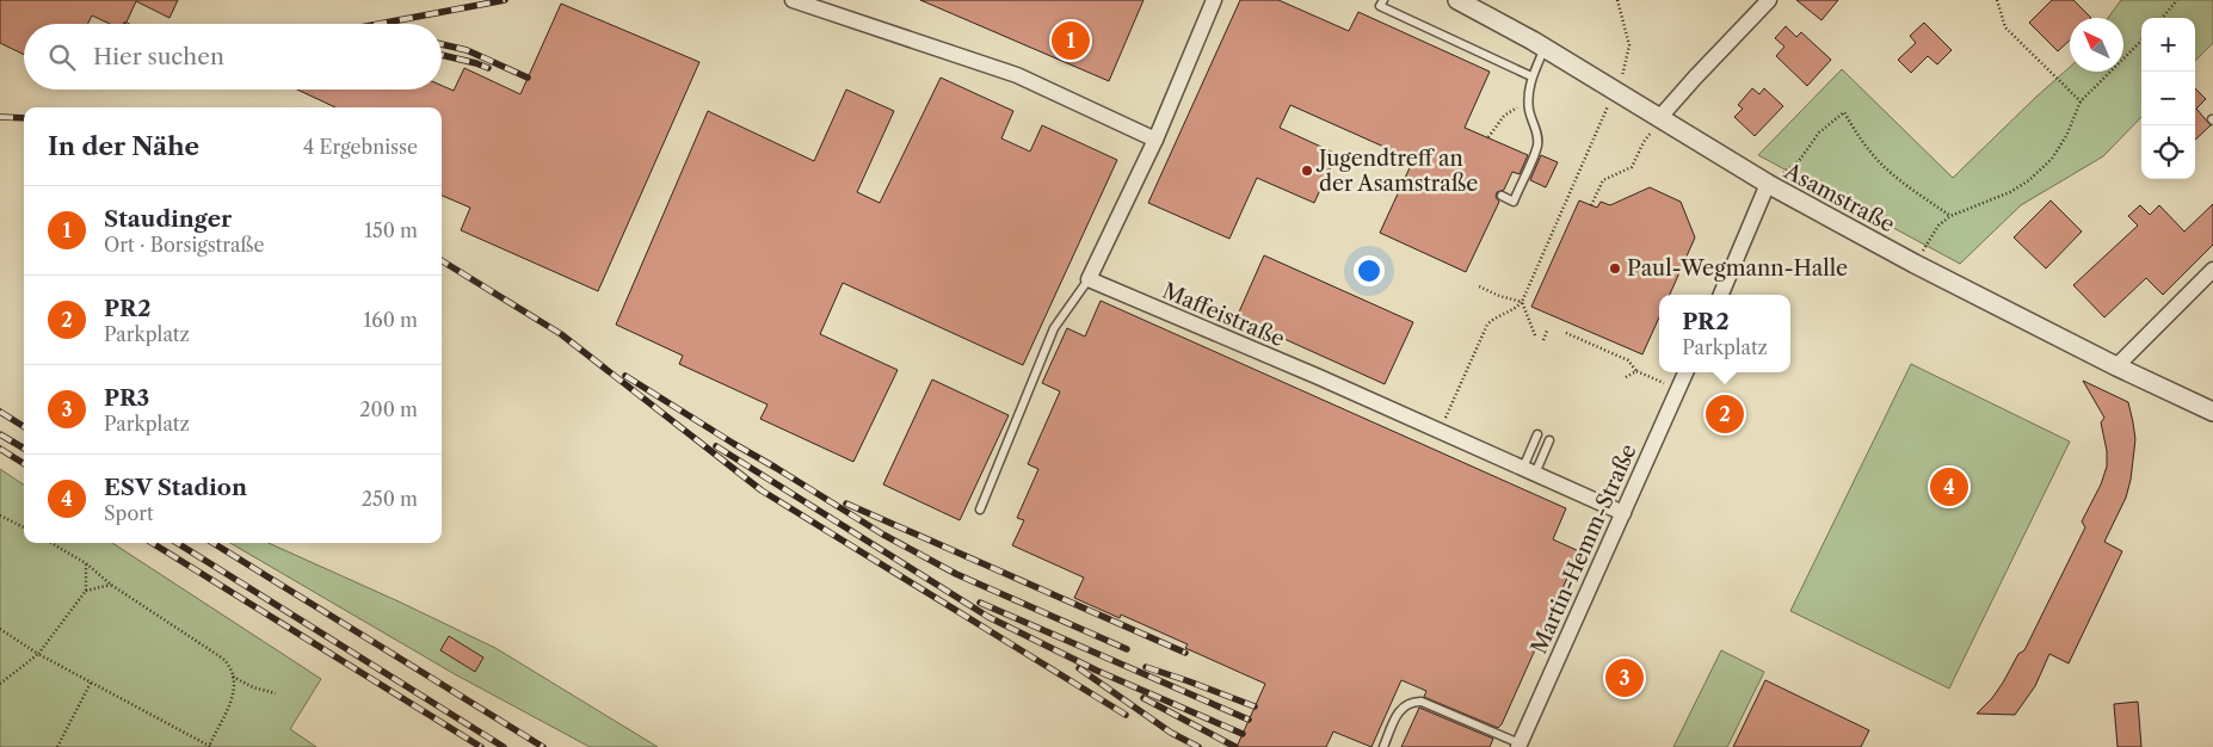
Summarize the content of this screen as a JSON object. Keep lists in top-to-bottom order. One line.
{"streets":{"street":["Asamstraße","Maffeistraße","Martin-Hemm-Straße"]},"crossings":[["Maffeistraße","Martin-Hemm-Straße"]],"places":["Jugendtreff an der Asamstraße","Paul-Wegmann-Halle"],"north":"top left","page":{"map_buttons":["+","−"],"pins":["1","2","4","3"],"search":"Hier suchen","heading":["In der Nähe","4 Ergebnisse"],"list":[{"mark":"1","name":"Staudinger","note":"Ort · Borsigstraße","value":"150 m"},{"mark":"2","name":"PR2","note":"Parkplatz","value":"160 m"},{"mark":"3","name":"PR3","note":"Parkplatz","value":"200 m"},{"mark":"4","name":"ESV Stadion","note":"Sport","value":"250 m"}],"popup":["PR2","Parkplatz"]}}
